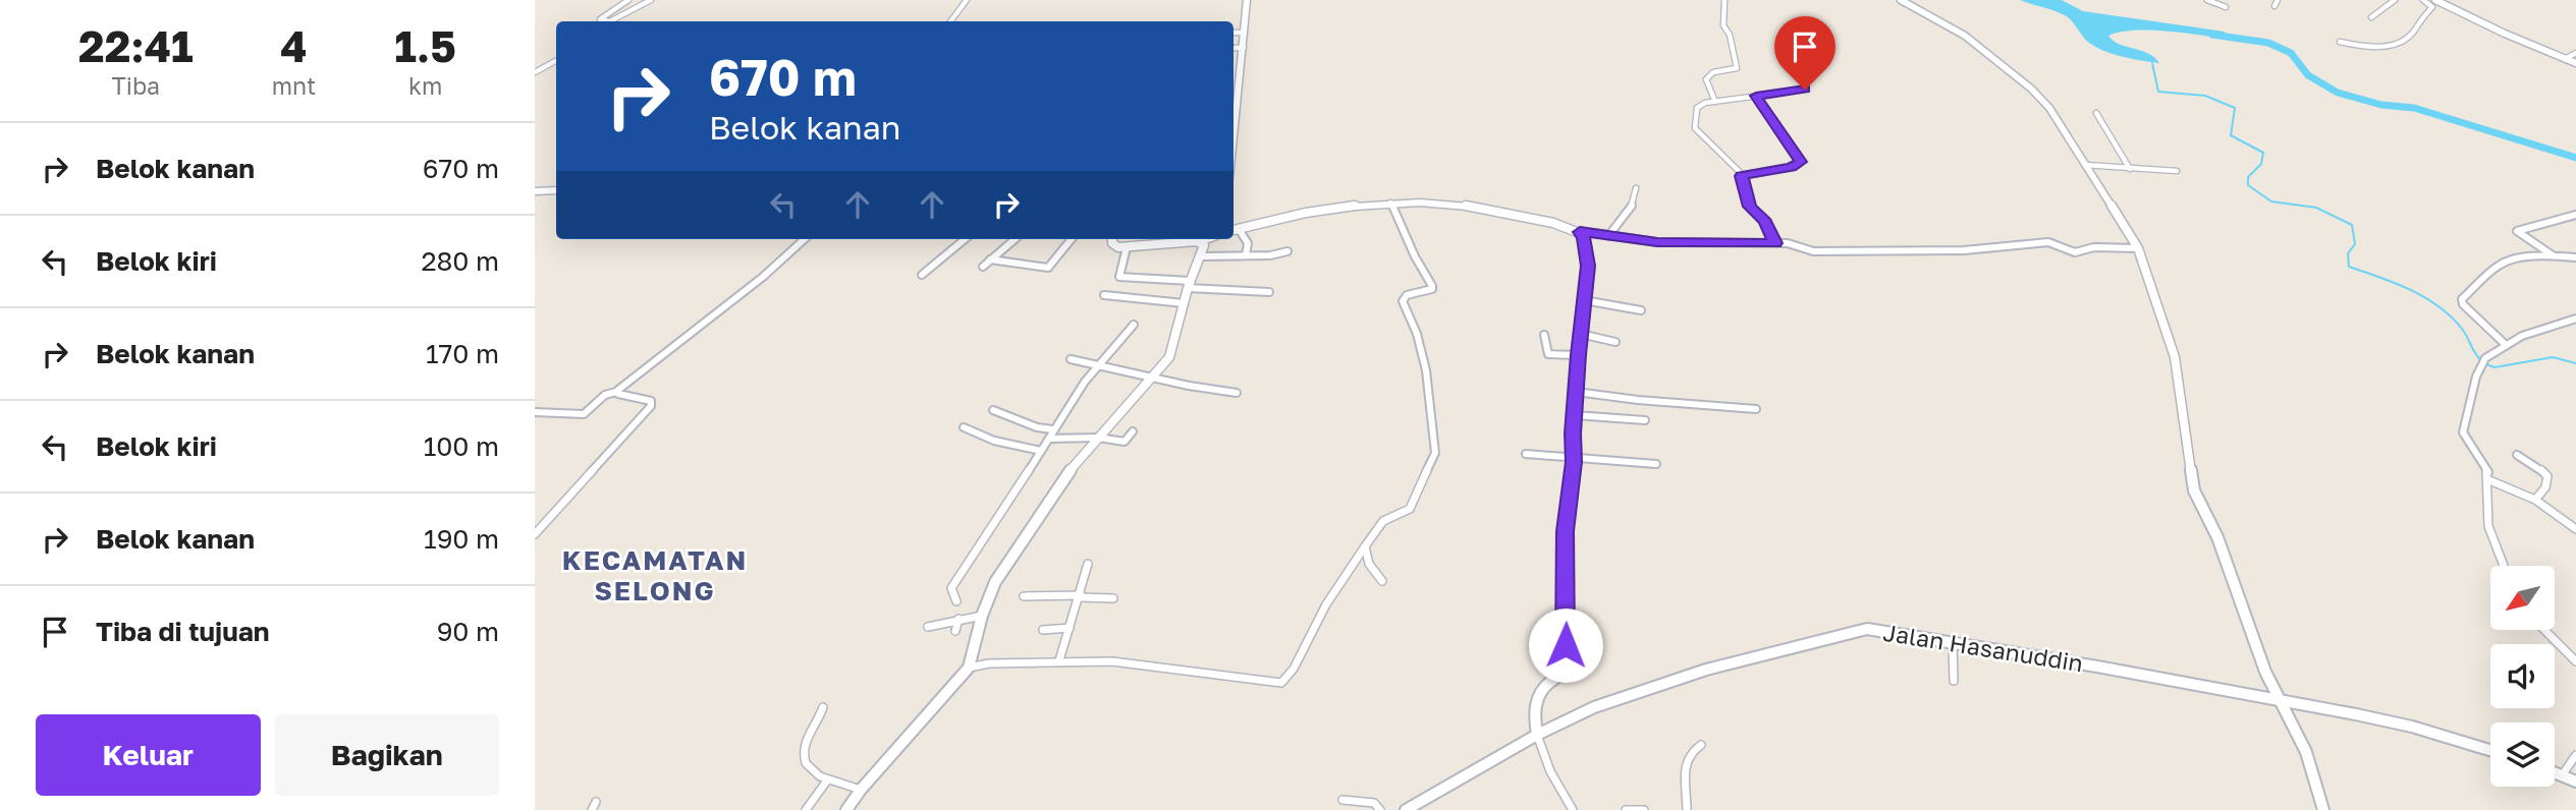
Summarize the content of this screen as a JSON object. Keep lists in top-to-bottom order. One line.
{"streets":{"street":["Jalan Hasanuddin"]},"districts":["KECAMATAN SELONG"],"north":"bottom left","page":{"eta":["22:41","Tiba","4","mnt","1.5","km"],"turn":["670 m","Belok kanan"],"list":[{"name":"Belok kanan","value":"670 m"},{"name":"Belok kiri","value":"280 m"},{"name":"Belok kanan","value":"170 m"},{"name":"Belok kiri","value":"100 m"},{"name":"Belok kanan","value":"190 m"},{"name":"Tiba di tujuan","value":"90 m"}],"buttons":["Keluar","Bagikan"]}}
